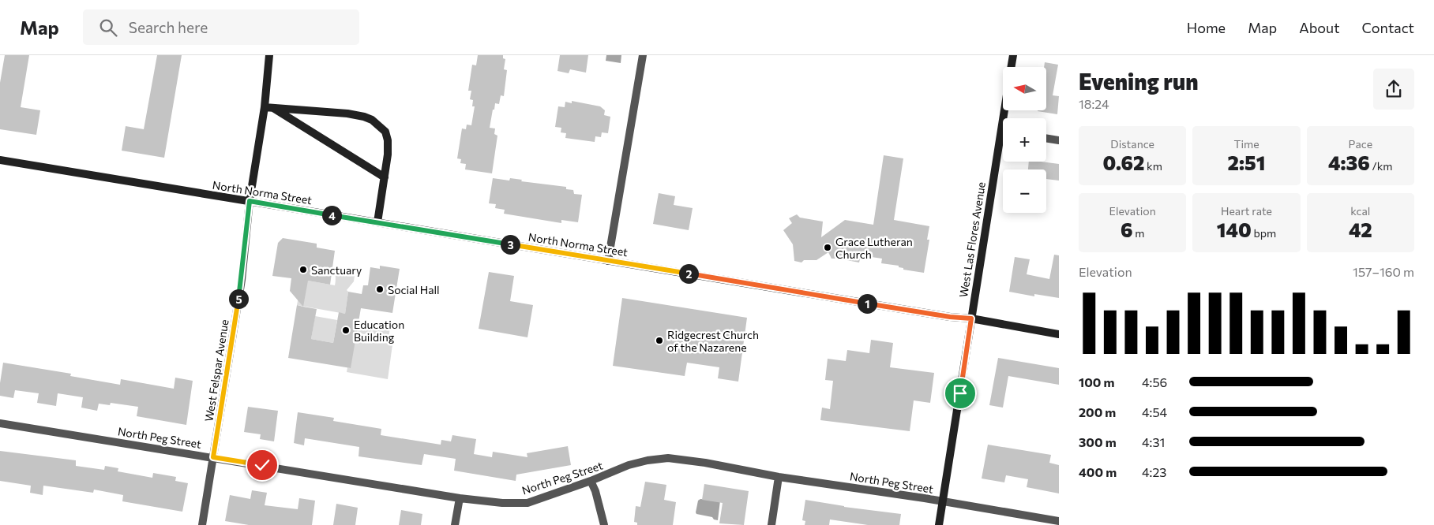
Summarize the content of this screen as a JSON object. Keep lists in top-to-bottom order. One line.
{"streets":{"main road":["North Norma Street","West Las Flores Avenue","West Felspar Avenue"],"street":["North Peg Street"]},"crossings":[["North Norma Street","West Las Flores Avenue"],["North Norma Street","West Felspar Avenue"],["West Las Flores Avenue","North Peg Street"],["West Felspar Avenue","North Peg Street"]],"places":["Grace Lutheran Church","Sanctuary","Social Hall","Education Building","Ridgecrest Church of the Nazarene"],"north":"left","page":{"header":"Map","search":"Search here","nav":["Home","Map","About","Contact"],"heading":["Evening run","18:24"],"map_buttons":["+","−"],"stats":[["Distance","0.62 km"],["Time","2:51"],["Pace","4:36 /km"],["Elevation","6 m"],["Heart rate","140 bpm"],["kcal","42"]],"pins":["4","3","2","5","1"],"chart":["Elevation","157–160 m"],"list":[{"name":"100 m","note":"4:56"},{"name":"200 m","note":"4:54"},{"name":"300 m","note":"4:31"},{"name":"400 m","note":"4:23"}]}}
